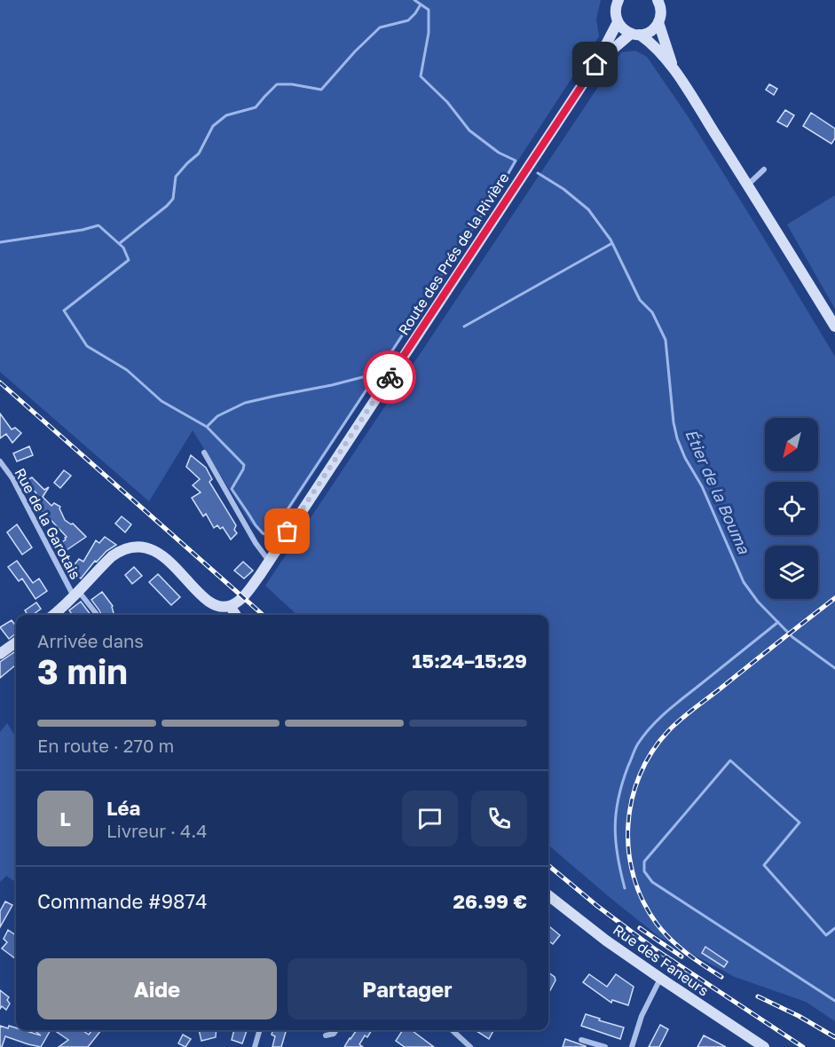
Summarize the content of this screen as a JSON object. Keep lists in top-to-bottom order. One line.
{"streets":{"street":["Route des Prés de la Rivière","Rue de la Garotais","Rue des Faneurs"]},"water":["Étier de la Bouma"],"north":"bottom left","page":{"heading":["3 min","Arrivée dans","15:24–15:29"],"panel":["Léa","Livreur · 4.4","Commande #9874","26.99 €"],"bar":"En route · 270 m","round":"L","buttons":["Aide","Partager"]}}
